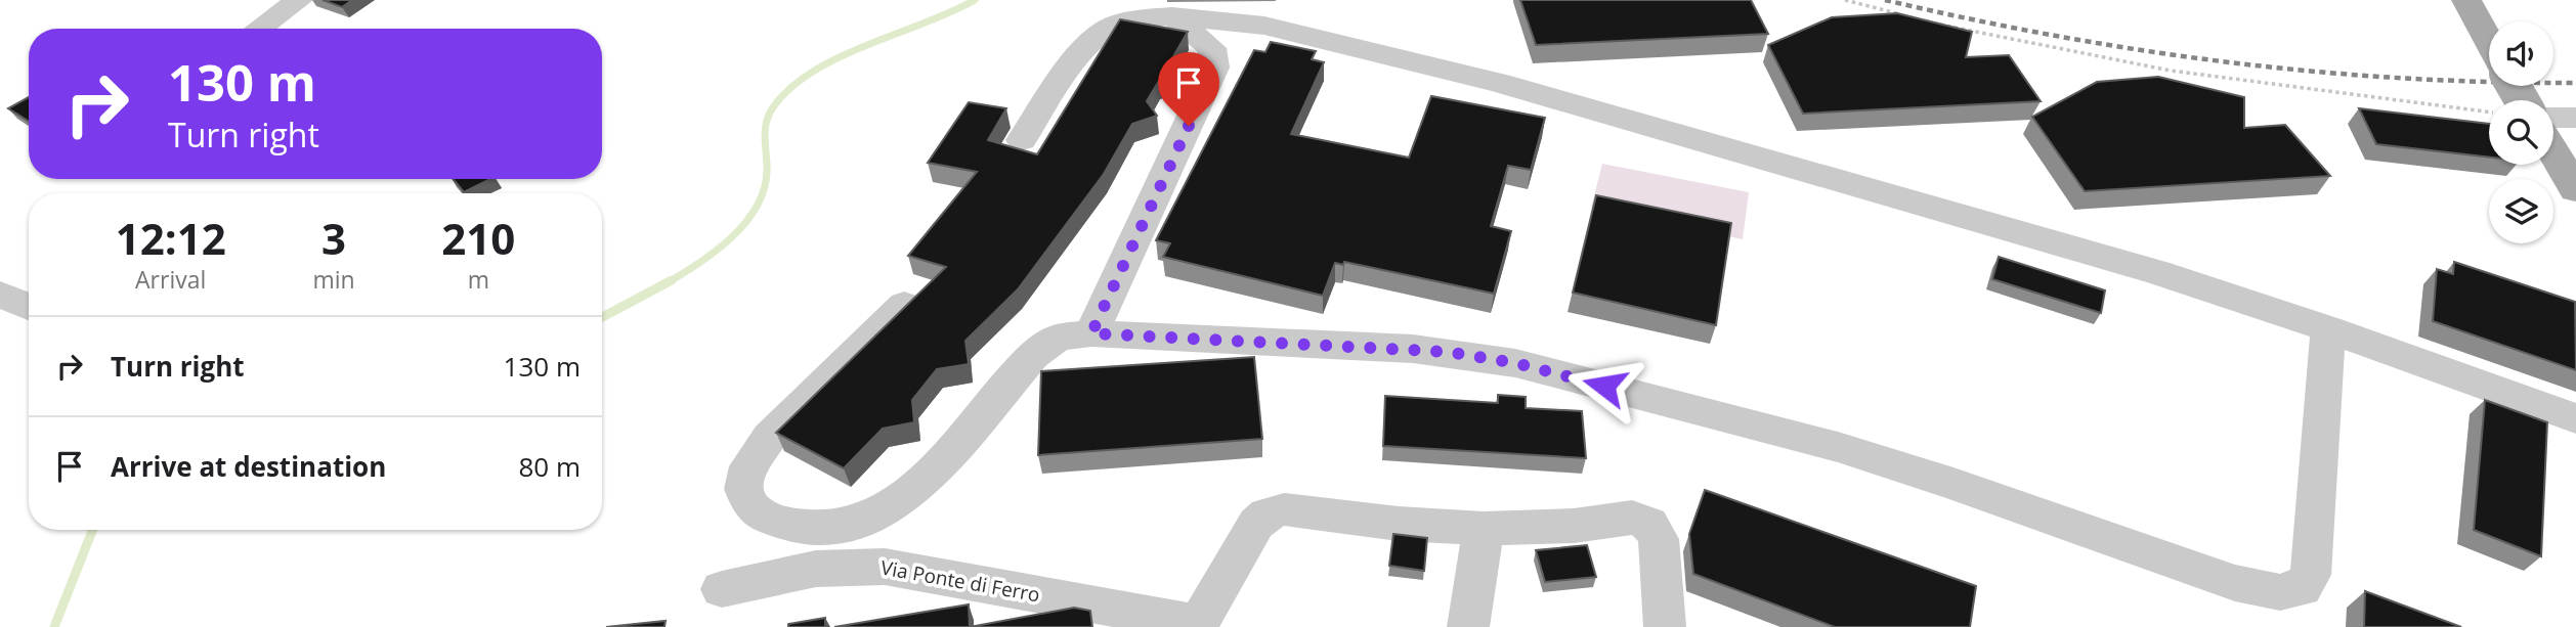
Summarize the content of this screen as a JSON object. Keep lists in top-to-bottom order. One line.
{"streets":{"street":["Via Ponte di Ferro"]},"page":{"turn":["130 m","Turn right"],"eta":["12:12","Arrival","3","min","210","m"],"list":[{"name":"Turn right","value":"130 m"},{"name":"Arrive at destination","value":"80 m"}]}}
